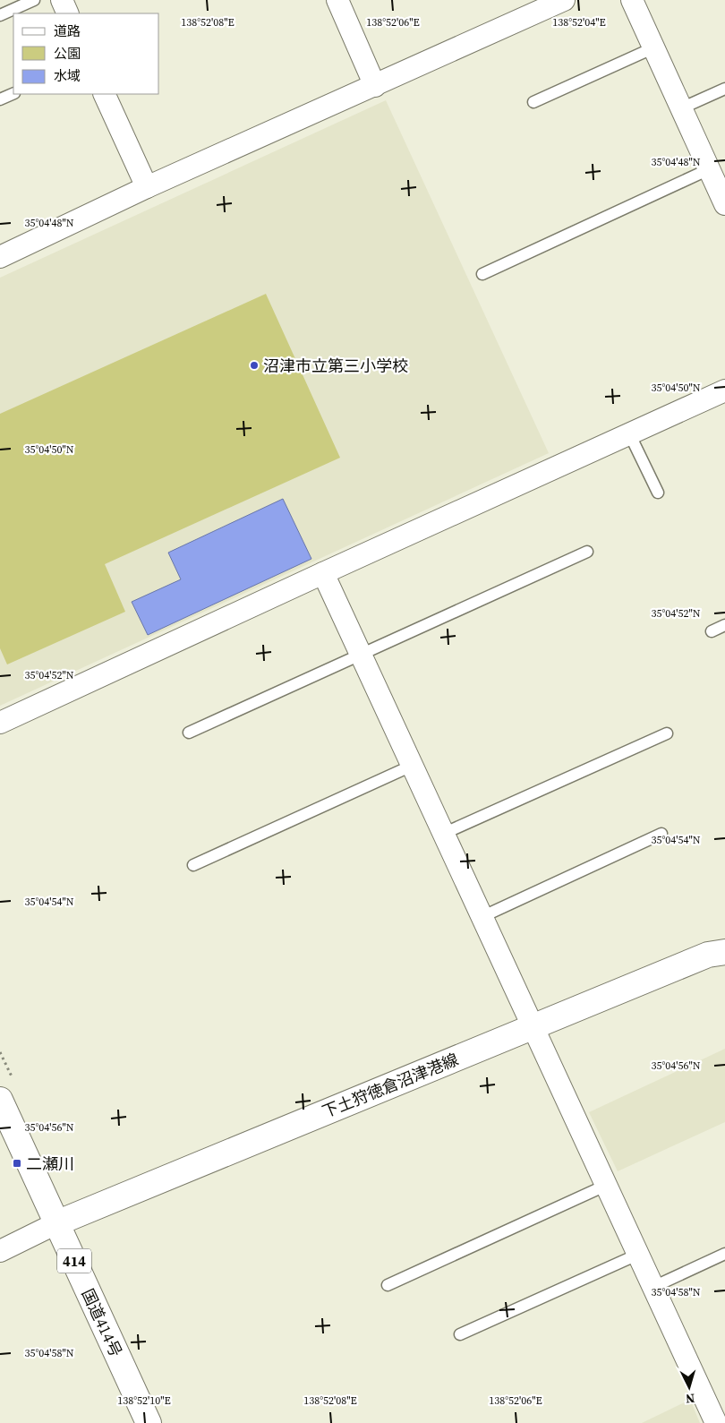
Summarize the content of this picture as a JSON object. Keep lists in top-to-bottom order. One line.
{"streets":{"main road":["下土狩徳倉沼津港線","414","国道414号"]},"crossings":[["下土狩徳倉沼津港線","国道414号"]],"places":{"other":["沼津市立第三小学校"],"transit":["二瀬川"]},"legend":["道路","公園","水域"],"north":"bottom","coordinates":["138°52'08\"E","138°52'06\"E","138°52'04\"E","35°04'48\"N","35°04'50\"N","35°04'52\"N","35°04'54\"N","35°04'56\"N","35°04'58\"N","138°52'10\"E"]}
